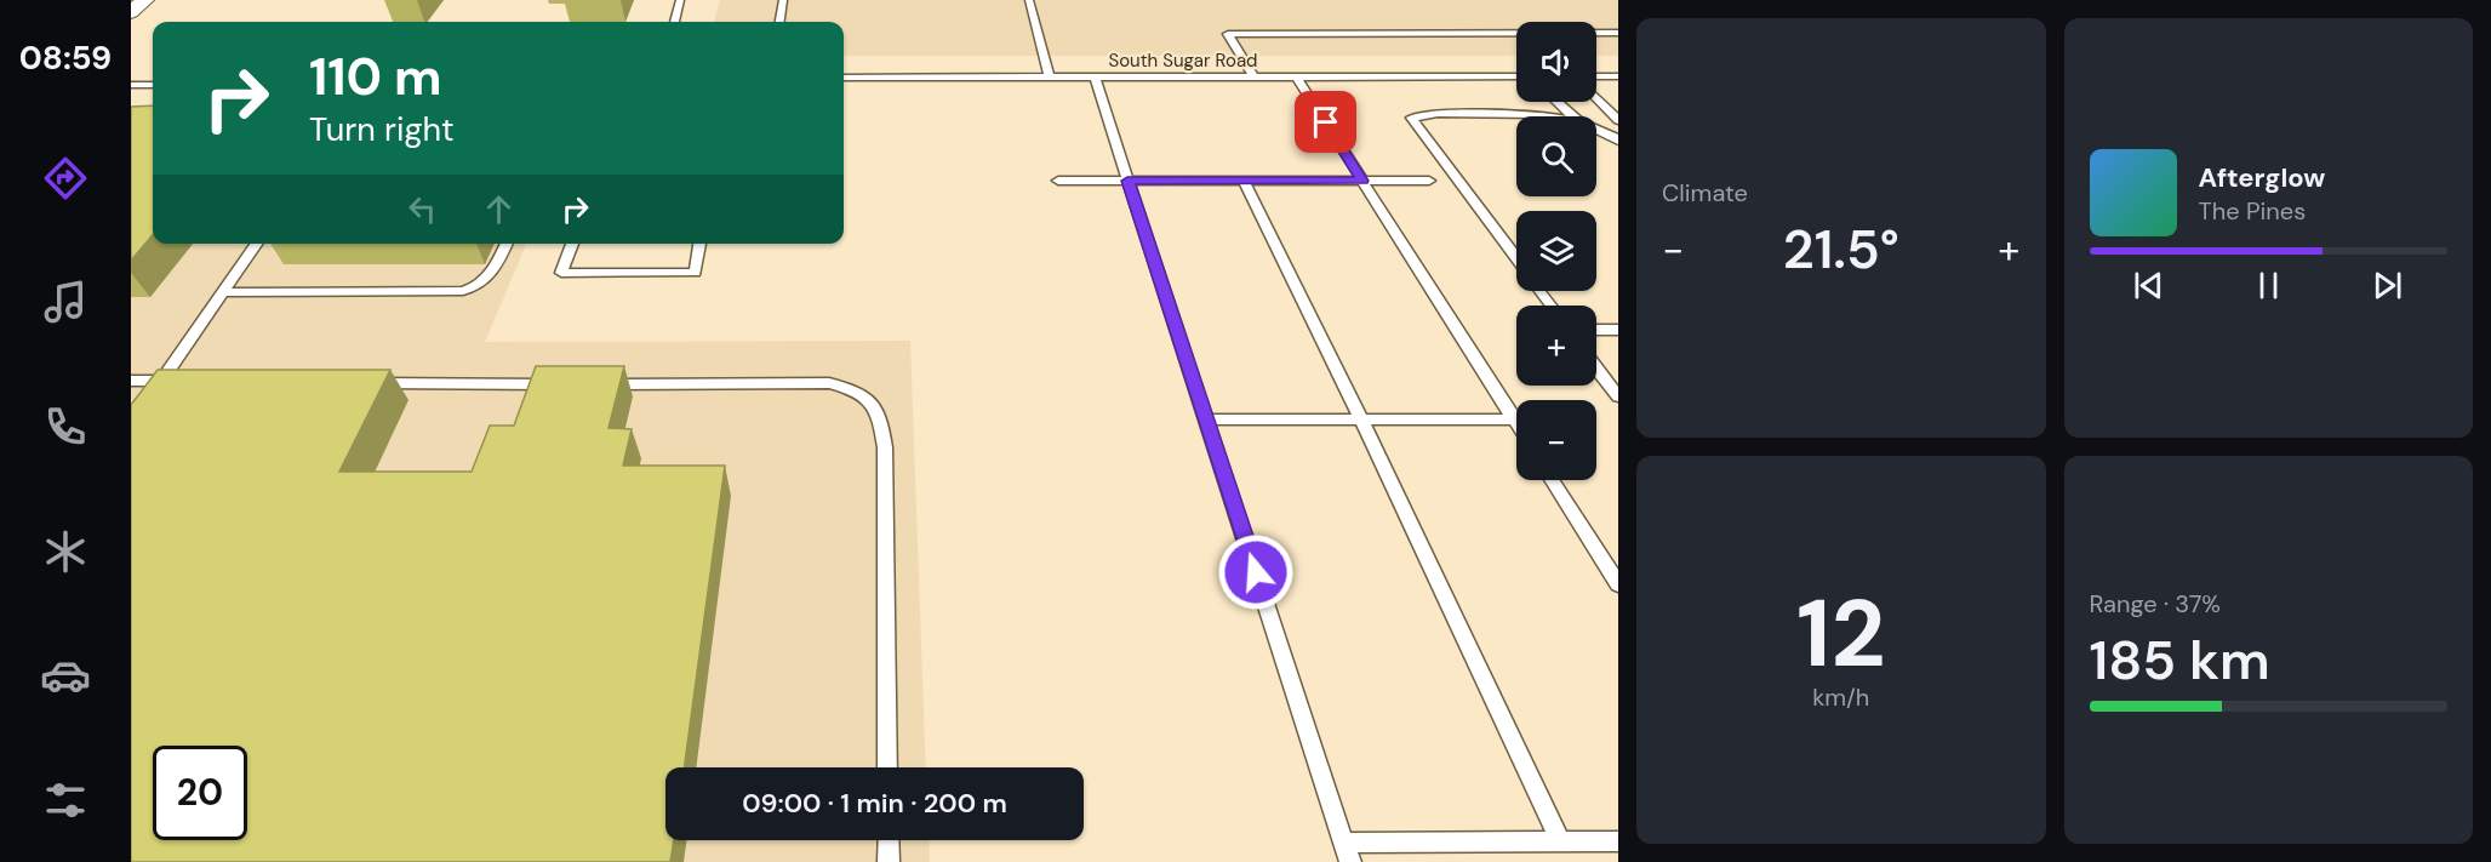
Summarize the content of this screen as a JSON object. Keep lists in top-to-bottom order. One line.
{"streets":{"lane":["South Sugar Road"]},"page":{"tabs":"08:59","tile":["Climate",["12","km/h"],["Range · 37%","185 km"]],"map_buttons":["+","−"],"turn":["110 m","Turn right"],"song":["Afterglow","The Pines"],"heat":["−","21.5°","+"],"limit":"20","trip":"09:00 · 1 min · 200 m"}}
